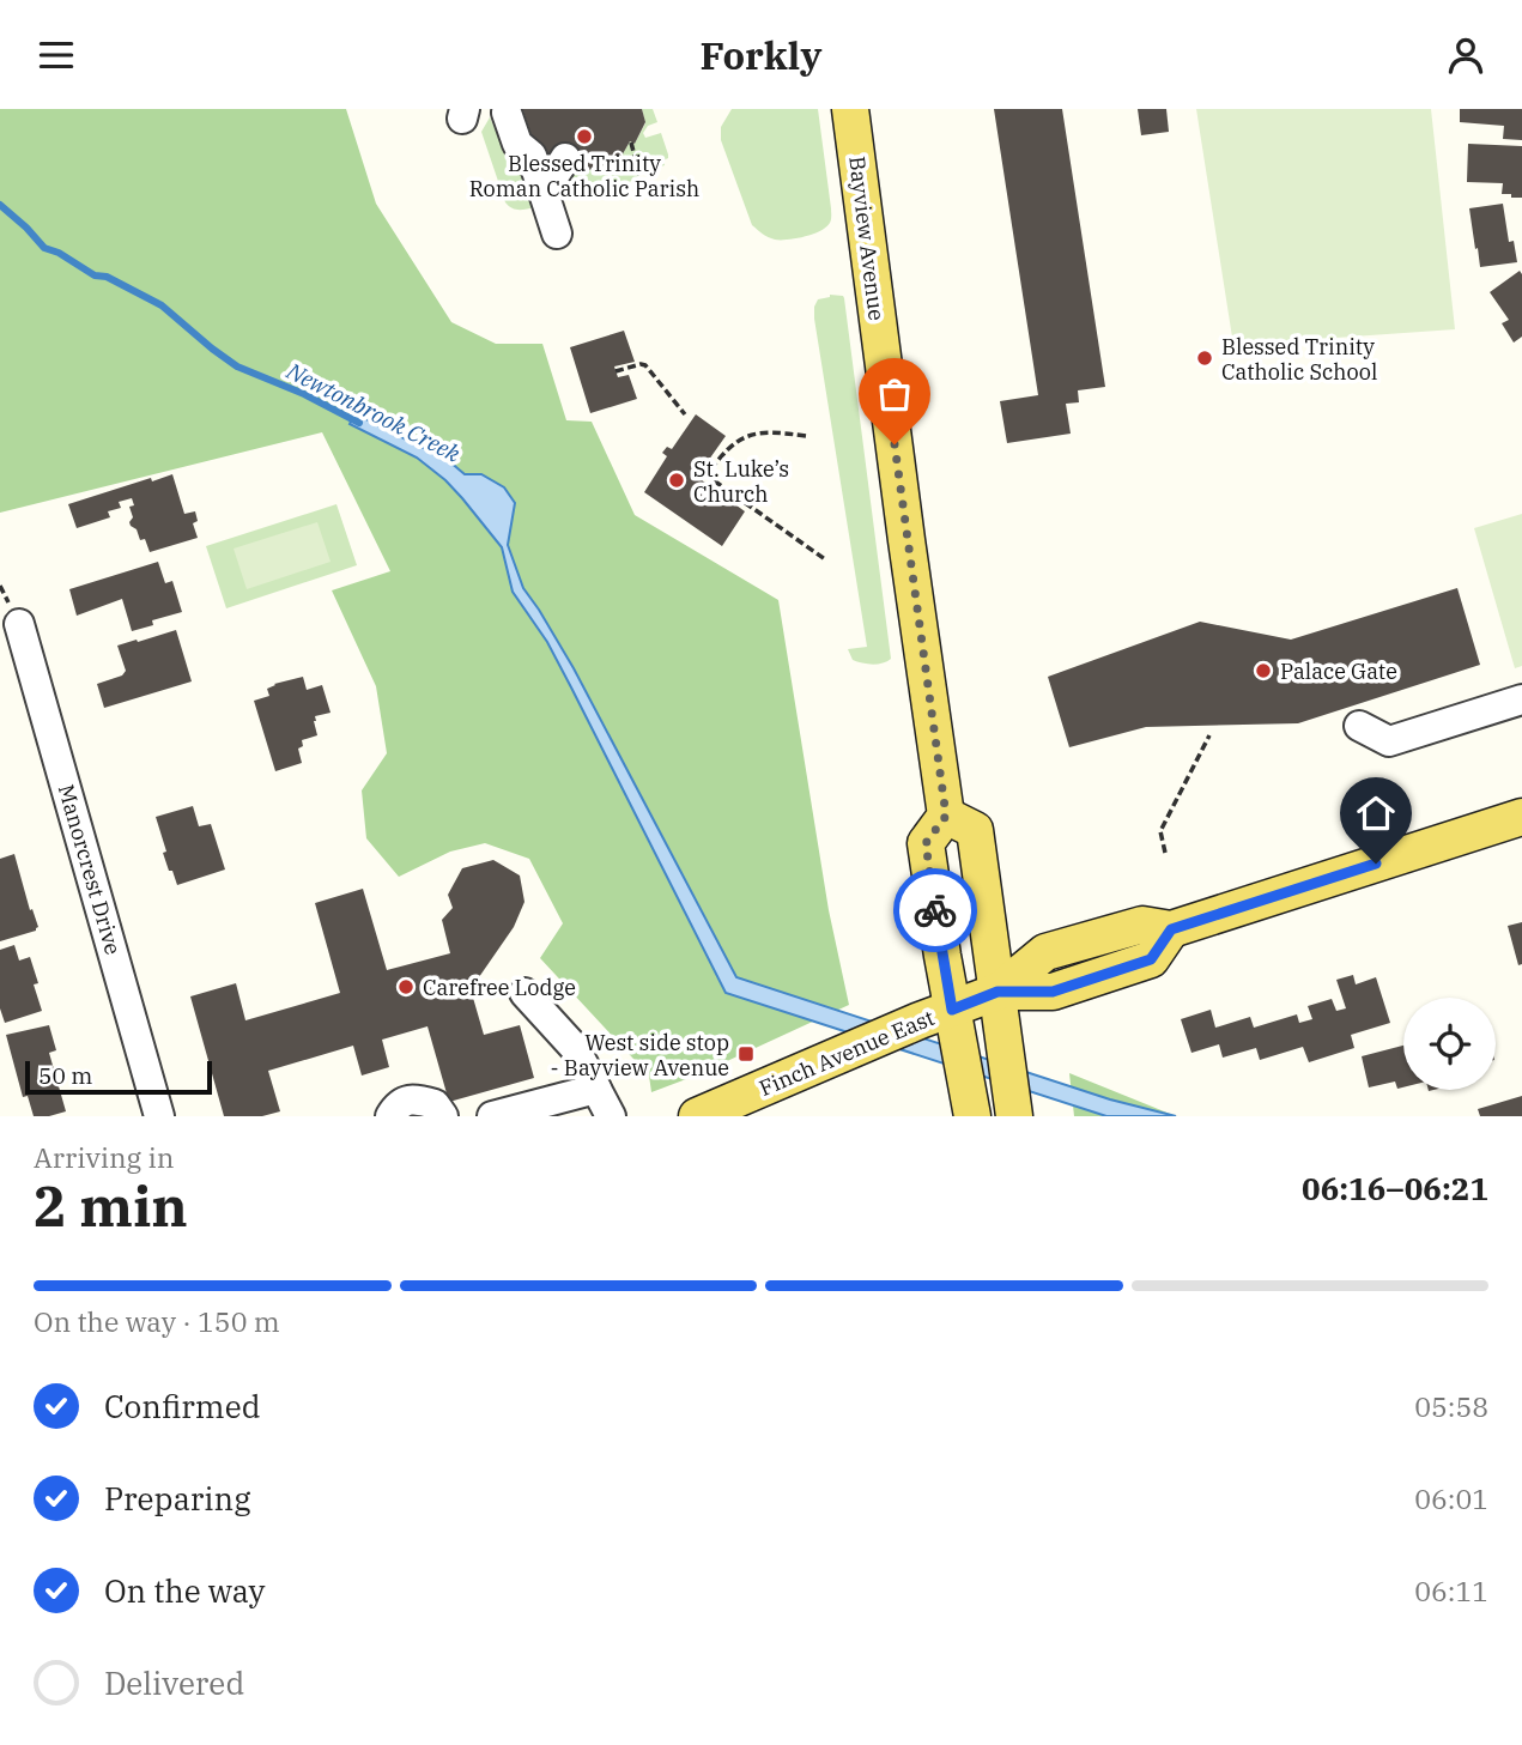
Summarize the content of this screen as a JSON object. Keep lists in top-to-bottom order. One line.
{"streets":{"main road":["Bayview Avenue","Finch Avenue East"],"street":["Manorcrest Drive"]},"water":["Newtonbrook Creek"],"places":{"other":["Blessed Trinity Roman Catholic Parish","Blessed Trinity Catholic School","St. Luke’s Church","Palace Gate","Carefree Lodge"],"transit":["West side stop - Bayview Avenue"]},"scale_bar":"50 m","page":{"header":"Forkly","scale":"50 m","heading":["2 min","Arriving in","06:16–06:21"],"bar":"On the way · 150 m","list":[["Confirmed","05:58"],["Preparing","06:01"],["On the way","06:11"],"Delivered"]}}
